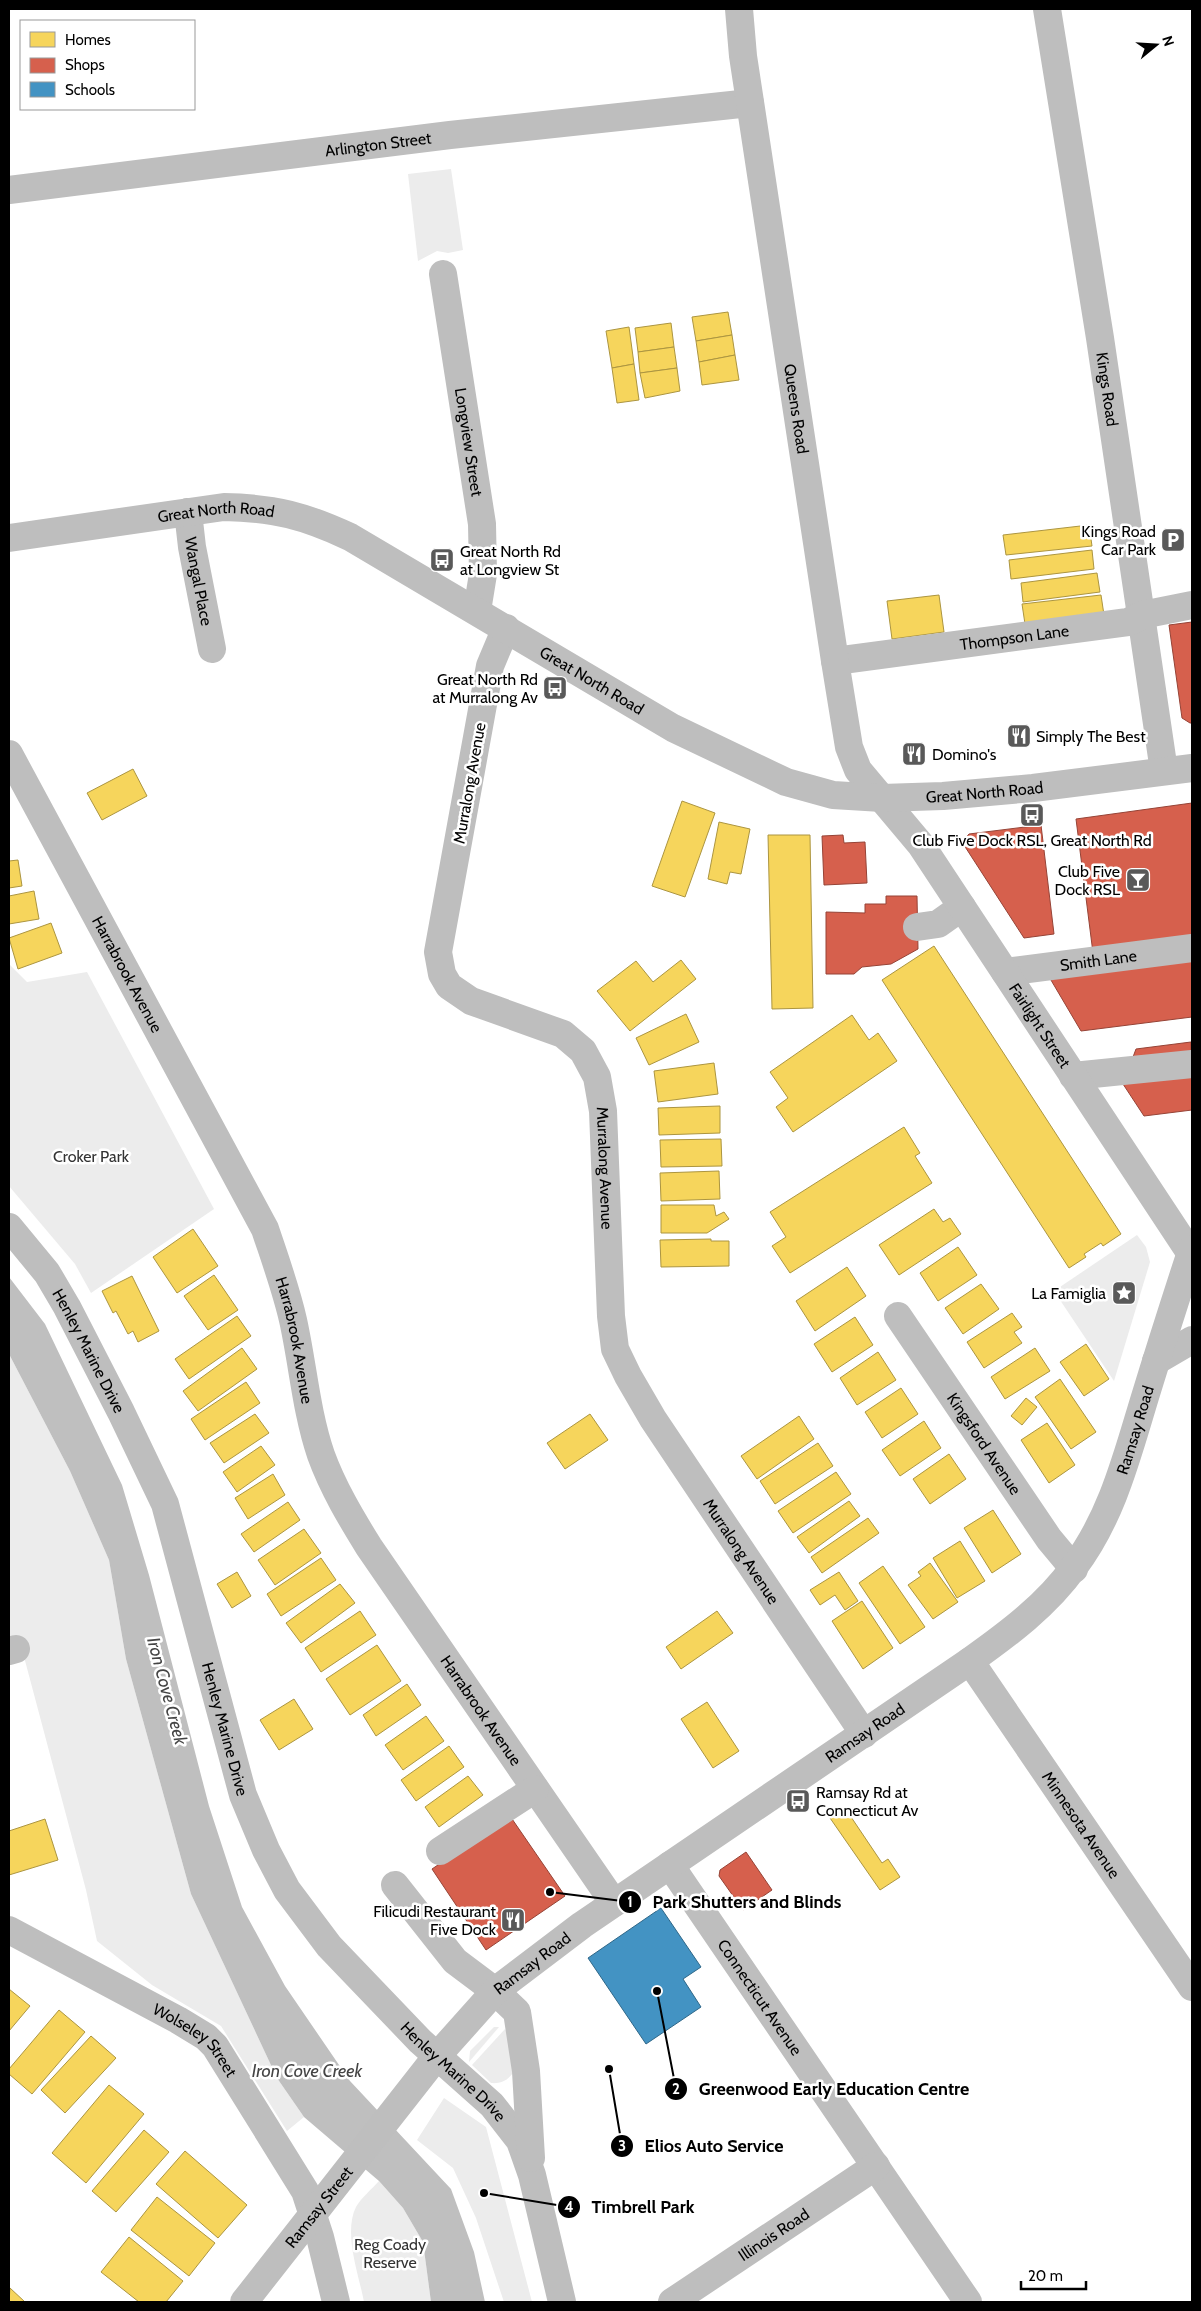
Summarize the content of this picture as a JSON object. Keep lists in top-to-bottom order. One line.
{"streets":{"street":["Arlington Street","Kings Road","Queens Road","Longview Street","Great North Road","Wangal Place","Thompson Lane","Murralong Avenue","Smith Lane","Harrabrook Avenue","Fairlight Street","Henley Marine Drive","Ramsay Road","Kingsford Avenue","Minnesota Avenue","Connecticut Avenue","Wolseley Street","Ramsay Street","Illinois Road"]},"crossings":[["Arlington Street","Queens Road"],["Kings Road","Great North Road"],["Kings Road","Thompson Lane"],["Queens Road","Great North Road"],["Queens Road","Thompson Lane"],["Queens Road","Fairlight Street"],["Longview Street","Great North Road"],["Great North Road","Wangal Place"],["Great North Road","Murralong Avenue"],["Great North Road","Fairlight Street"],["Murralong Avenue","Ramsay Road"],["Smith Lane","Fairlight Street"],["Harrabrook Avenue","Ramsay Road"],["Fairlight Street","Ramsay Road"],["Henley Marine Drive","Ramsay Road"],["Ramsay Road","Kingsford Avenue"],["Ramsay Road","Minnesota Avenue"],["Ramsay Road","Connecticut Avenue"],["Ramsay Road","Ramsay Street"],["Connecticut Avenue","Illinois Road"],["Wolseley Street","Ramsay Street"]],"water":["Iron Cove Creek"],"parks":["Croker Park","Reg Coady Reserve"],"places":{"parking":["Kings Road Car Park"],"bus stop":["Great North Rd at Longview St","Great North Rd at Murralong Av","Club Five Dock RSL, Great North Rd","Ramsay Rd at Connecticut Av"],"restaurant":["Simply The Best","Domino's","Filicudi Restaurant Five Dock"],"bar":["Club Five Dock RSL"],"place":["La Famiglia"],"other":["Park Shutters and Blinds","Greenwood Early Education Centre","Elios Auto Service","Timbrell Park"]},"legend":["Homes","Shops","Schools"],"scale_bar":"20 m","north":"right"}
